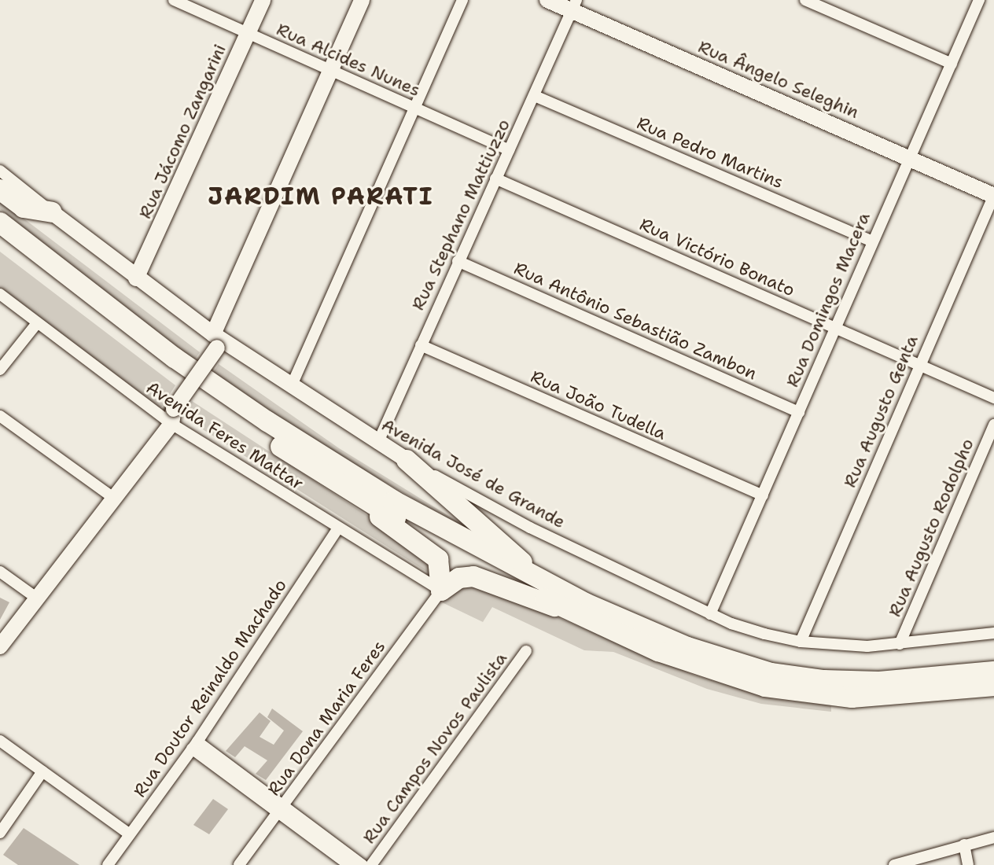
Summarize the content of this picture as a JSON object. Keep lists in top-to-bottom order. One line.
{"streets":{"street":["Rua Alcides Nunes","Rua Ângelo Seleghin","Rua Jácomo Zangarini","Rua Pedro Martins","Rua Stephano Mattiuzzo","Rua Victório Bonato","Rua Domingos Macera","Rua Antônio Sebastião Zambon","Rua João Tudella","Rua Augusto Genta","Avenida Feres Mattar","Avenida José de Grande","Rua Augusto Rodolpho","Rua Doutor Reinaldo Machado","Rua Dona Maria Feres","Rua Campos Novos Paulista"]},"crossings":[["Rua Alcides Nunes","Rua Jácomo Zangarini"],["Rua Alcides Nunes","Rua Stephano Mattiuzzo"],["Rua Ângelo Seleghin","Rua Stephano Mattiuzzo"],["Rua Ângelo Seleghin","Rua Domingos Macera"],["Rua Ângelo Seleghin","Rua Augusto Genta"],["Rua Jácomo Zangarini","Avenida José de Grande"],["Rua Pedro Martins","Rua Stephano Mattiuzzo"],["Rua Pedro Martins","Rua Domingos Macera"],["Rua Stephano Mattiuzzo","Rua Victório Bonato"],["Rua Stephano Mattiuzzo","Rua Antônio Sebastião Zambon"],["Rua Stephano Mattiuzzo","Rua João Tudella"],["Rua Stephano Mattiuzzo","Avenida José de Grande"],["Rua Victório Bonato","Rua Domingos Macera"],["Rua Victório Bonato","Rua Augusto Genta"],["Rua Domingos Macera","Rua Antônio Sebastião Zambon"],["Rua Domingos Macera","Rua João Tudella"],["Rua Domingos Macera","Avenida José de Grande"],["Rua Augusto Genta","Avenida José de Grande"],["Avenida Feres Mattar","Rua Doutor Reinaldo Machado"],["Avenida Feres Mattar","Rua Dona Maria Feres"],["Avenida José de Grande","Rua Augusto Rodolpho"]],"districts":["JARDIM PARATI"]}
